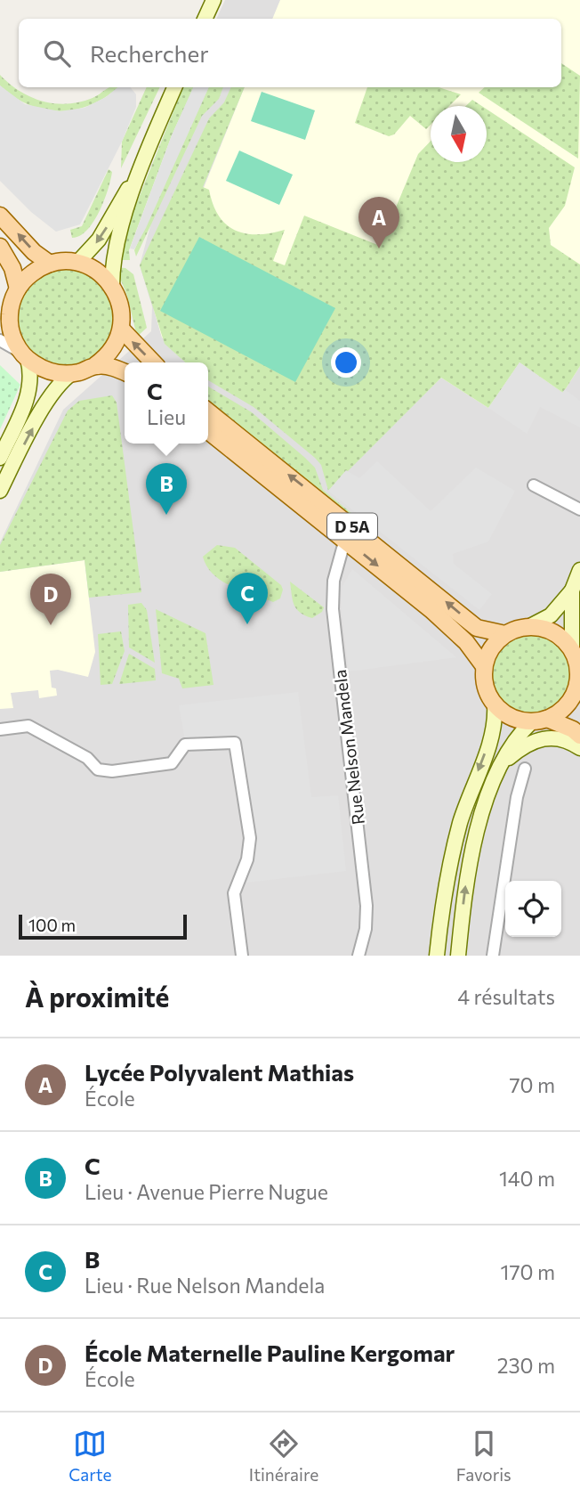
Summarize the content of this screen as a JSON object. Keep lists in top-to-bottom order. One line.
{"streets":{"main road":["D 5A"],"street":["Rue Nelson Mandela"]},"crossings":[["D 5A","Rue Nelson Mandela"]],"scale_bar":"100 m","north":"bottom","page":{"search":"Rechercher","pins":["A","B","C","D"],"popup":["C","Lieu"],"scale":"100 m","heading":["À proximité","4 résultats"],"list":[{"mark":"A","name":"Lycée Polyvalent Mathias","note":"École","value":"70 m"},{"mark":"B","name":"C","note":"Lieu · Avenue Pierre Nugue","value":"140 m"},{"mark":"C","name":"B","note":"Lieu · Rue Nelson Mandela","value":"170 m"},{"mark":"D","name":"École Maternelle Pauline Kergomar","note":"École","value":"230 m"}],"nav":["Carte","Itinéraire","Favoris"]}}
